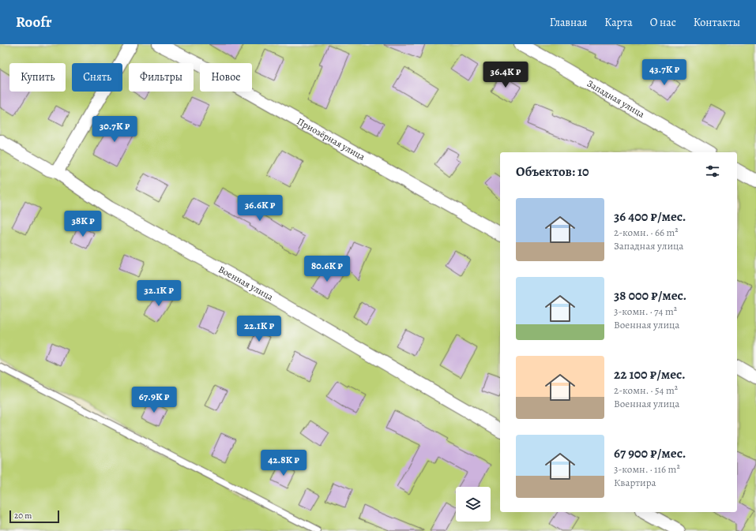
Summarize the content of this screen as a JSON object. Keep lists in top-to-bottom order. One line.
{"streets":{"street":["Западная улица","Приозёрная улица","Военная улица"]},"scale_bar":"20 m","page":{"header":"Roofr","nav":["Главная","Карта","О нас","Контакты"],"price":["43.7K ₽","36.4K ₽","30.7K ₽","36.6K ₽","38K ₽","80.6K ₽","32.1K ₽","22.1K ₽","67.9K ₽","42.8K ₽"],"chip":["Купить","Снять","Фильтры","Новое"],"heading":"Объектов: 10","list":[{"name":"36 400 ₽/мес.","note":"2-комн. · 66 m² · Западная улица"},{"name":"38 000 ₽/мес.","note":"3-комн. · 74 m² · Военная улица"},{"name":"22 100 ₽/мес.","note":"2-комн. · 54 m² · Военная улица"},{"name":"67 900 ₽/мес.","note":"3-комн. · 116 m² · Квартира"}],"scale":"20 m"}}
